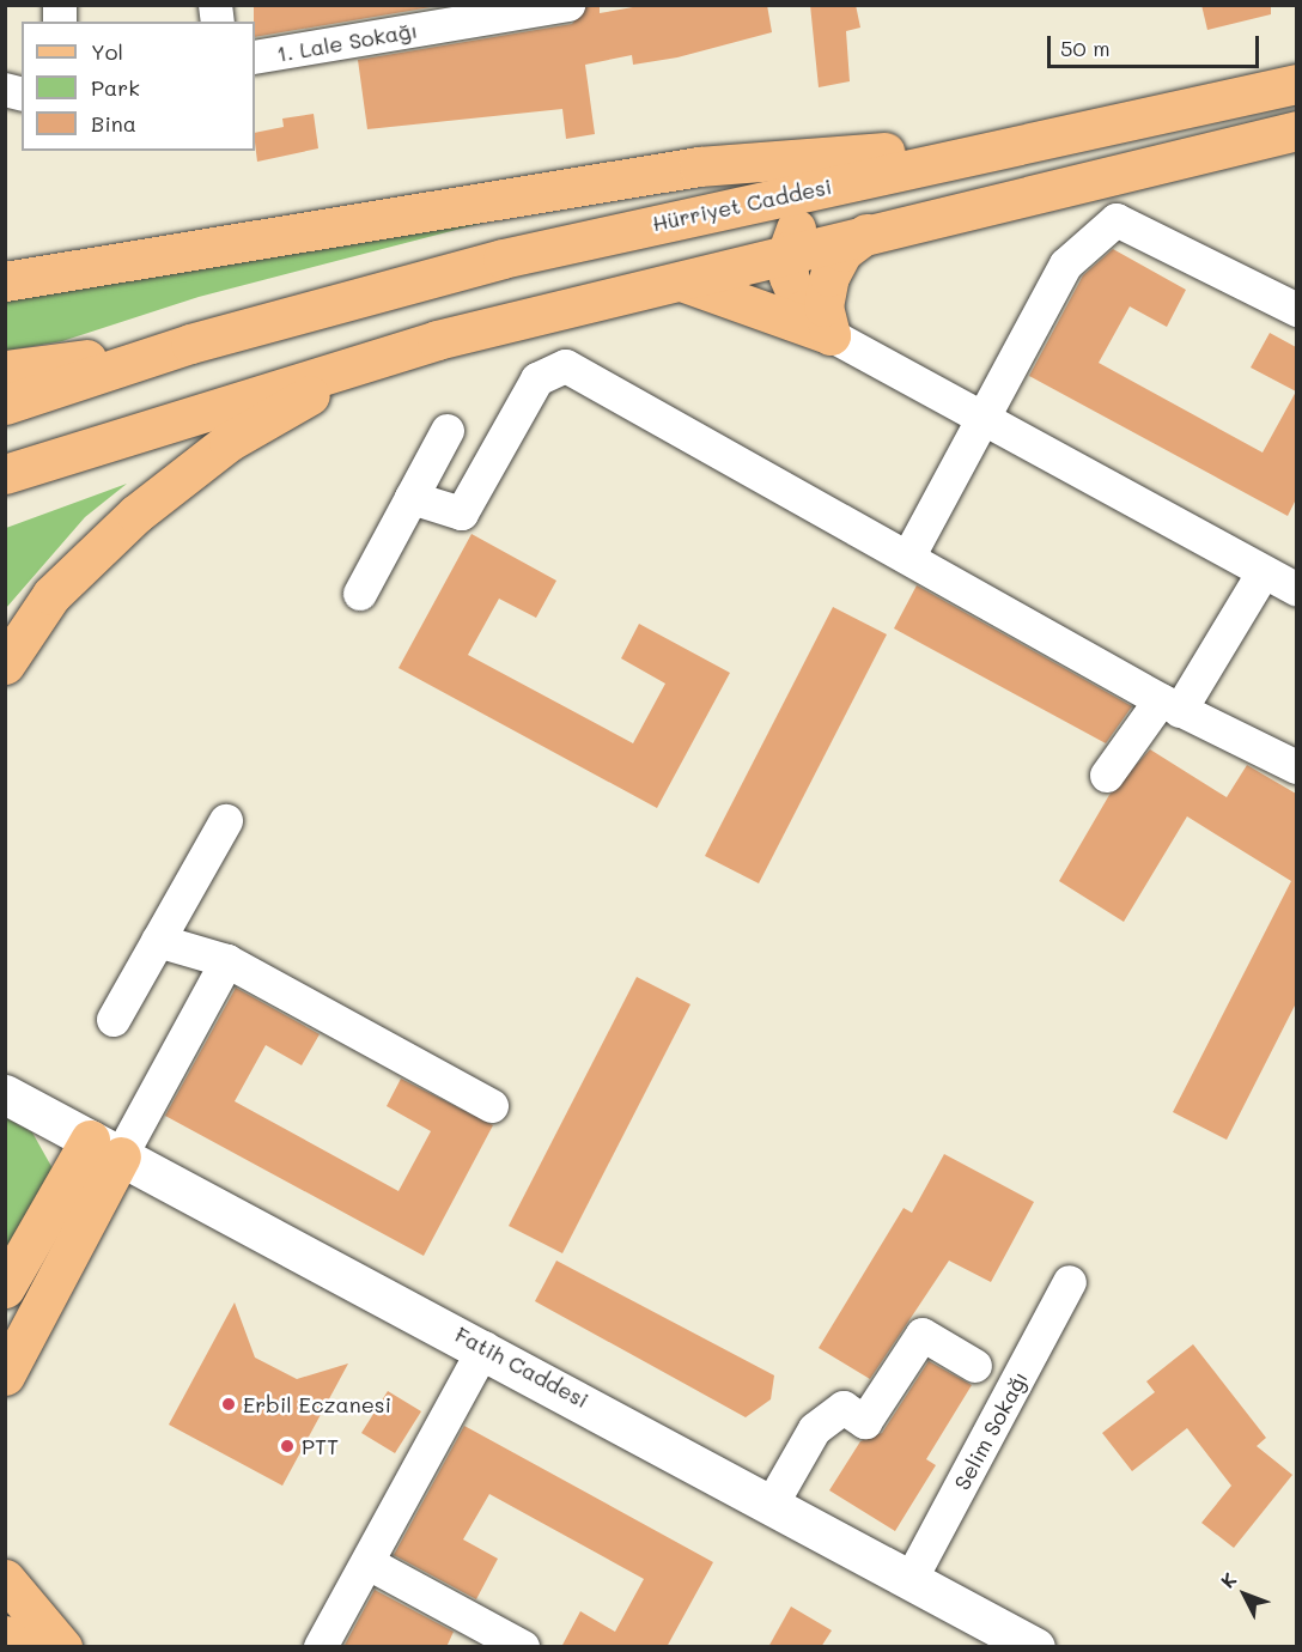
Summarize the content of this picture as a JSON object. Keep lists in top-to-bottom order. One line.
{"streets":{"main road":["Hürriyet Caddesi"],"street":["1. Lale Sokağı","Fatih Caddesi","Selim Sokağı"]},"crossings":[["Fatih Caddesi","Selim Sokağı"]],"places":["Erbil Eczanesi","PTT"],"legend":["Yol","Park","Bina"],"scale_bar":"50 m","north":"top left"}
